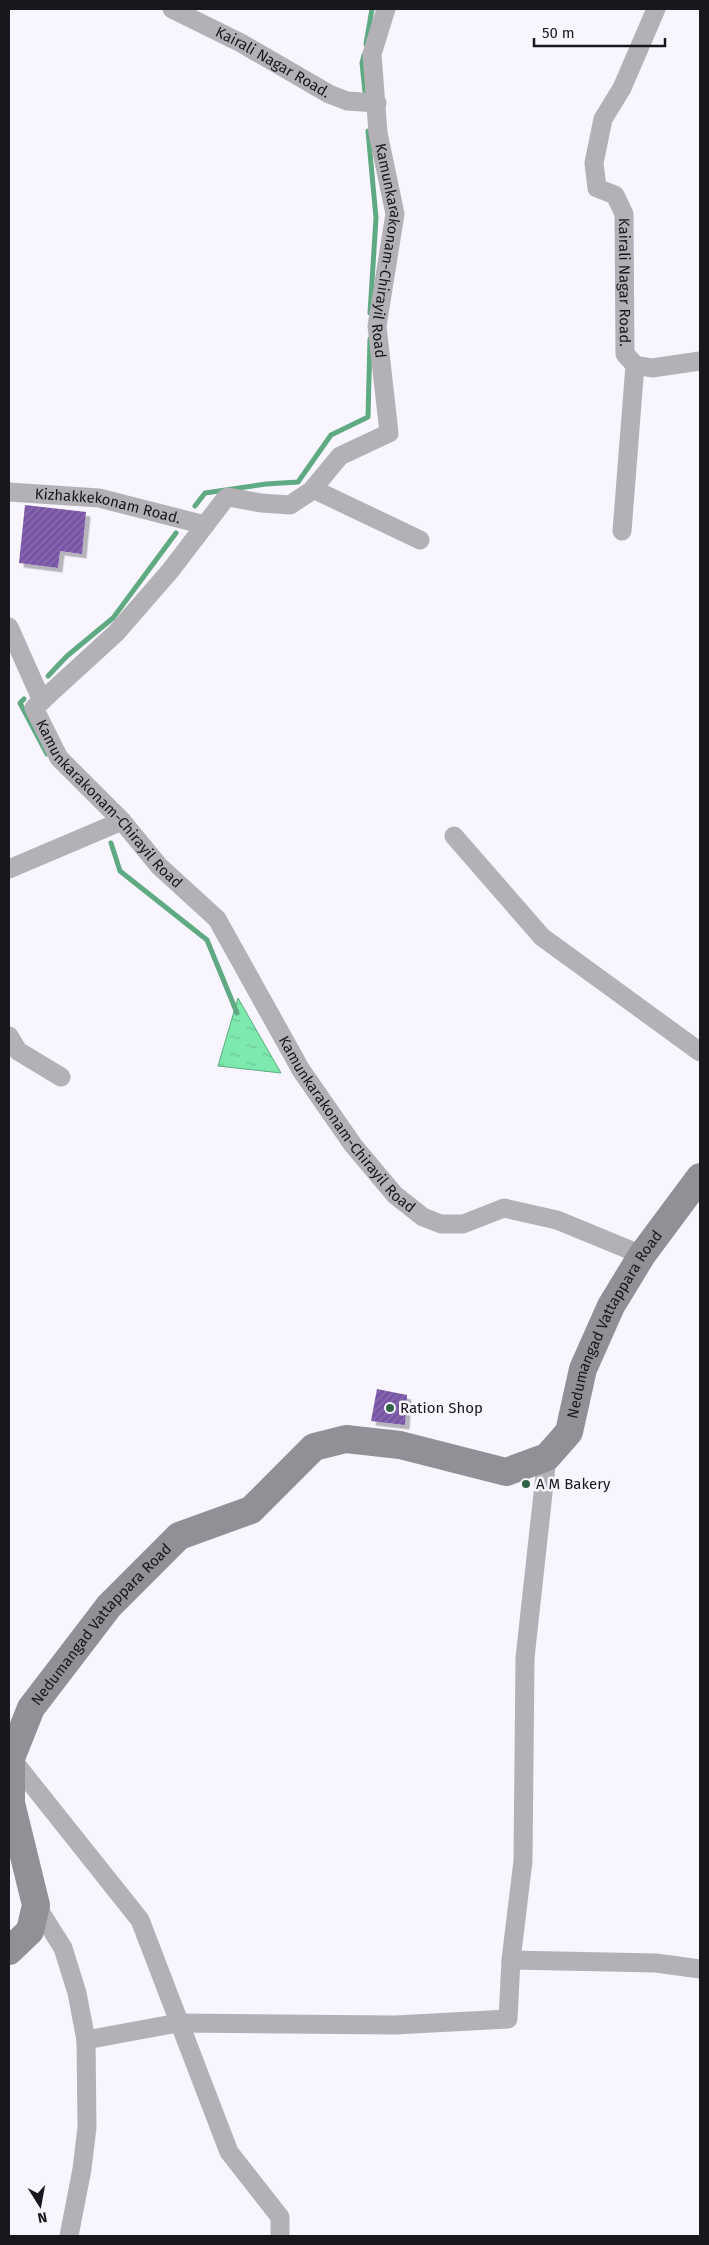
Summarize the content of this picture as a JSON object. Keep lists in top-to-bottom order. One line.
{"streets":{"main road":["Nedumangad Vattappara Road"],"street":["Kairali Nagar Road.","Kamunkarakonam-Chirayil Road","Kizhakkekonam Road."]},"crossings":[["Kairali Nagar Road.","Kamunkarakonam-Chirayil Road"],["Kamunkarakonam-Chirayil Road","Kizhakkekonam Road."],["Kamunkarakonam-Chirayil Road","Nedumangad Vattappara Road"]],"places":["Ration Shop","A M Bakery"],"scale_bar":"50 m","north":"bottom"}
